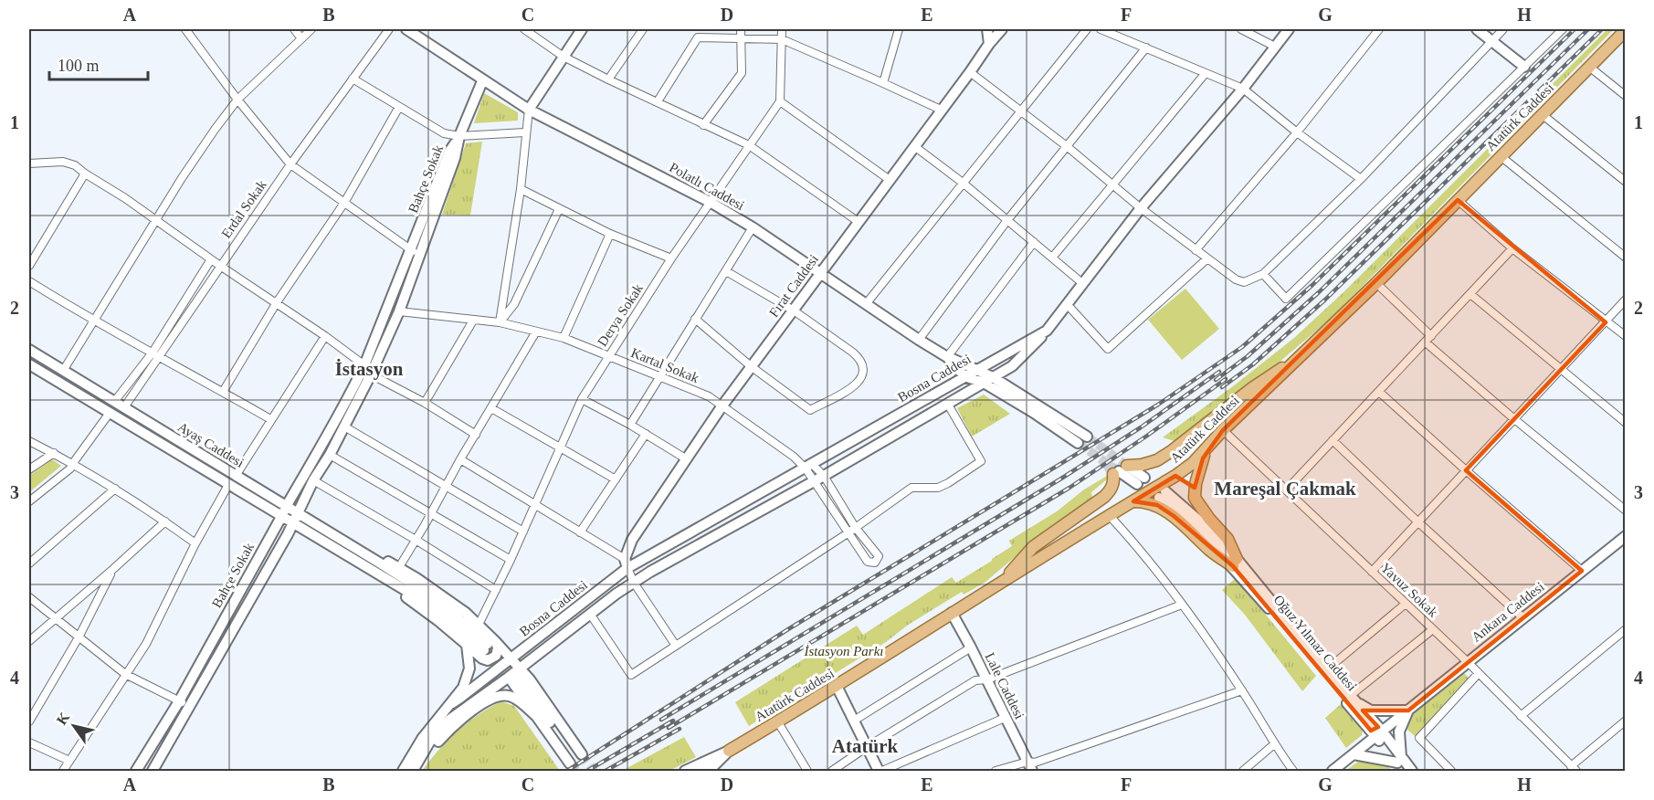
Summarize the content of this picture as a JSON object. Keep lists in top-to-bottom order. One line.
{"streets":{"main road":["Atatürk Caddesi"],"street":["Bahçe Sokak","Polatlı Caddesi","Erdal Sokak","Fırat Caddesi","Derya Sokak","Kartal Sokak","Bosna Caddesi","Ayaş Caddesi","Yavuz Sokak","Ankara Caddesi","Oğuz Yılmaz Caddesi","Lale Caddesi"]},"crossings":[["Atatürk Caddesi","Yavuz Sokak"],["Atatürk Caddesi","Lale Caddesi"],["Bahçe Sokak","Polatlı Caddesi"],["Bahçe Sokak","Kartal Sokak"],["Bahçe Sokak","Ayaş Caddesi"],["Polatlı Caddesi","Fırat Caddesi"],["Polatlı Caddesi","Derya Sokak"],["Polatlı Caddesi","Bosna Caddesi"],["Erdal Sokak","Ayaş Caddesi"],["Fırat Caddesi","Kartal Sokak"],["Fırat Caddesi","Bosna Caddesi"],["Derya Sokak","Kartal Sokak"],["Kartal Sokak","Bosna Caddesi"],["Yavuz Sokak","Ankara Caddesi"],["Ankara Caddesi","Oğuz Yılmaz Caddesi"]],"districts":["İstasyon","Mareşal Çakmak","Atatürk"],"parks":["İstasyon Parkı"],"scale_bar":"100 m","north":"top left","grid":{"columns":["A","B","C","D","E","F","G","H"],"rows":["1","2","3","4"]}}
